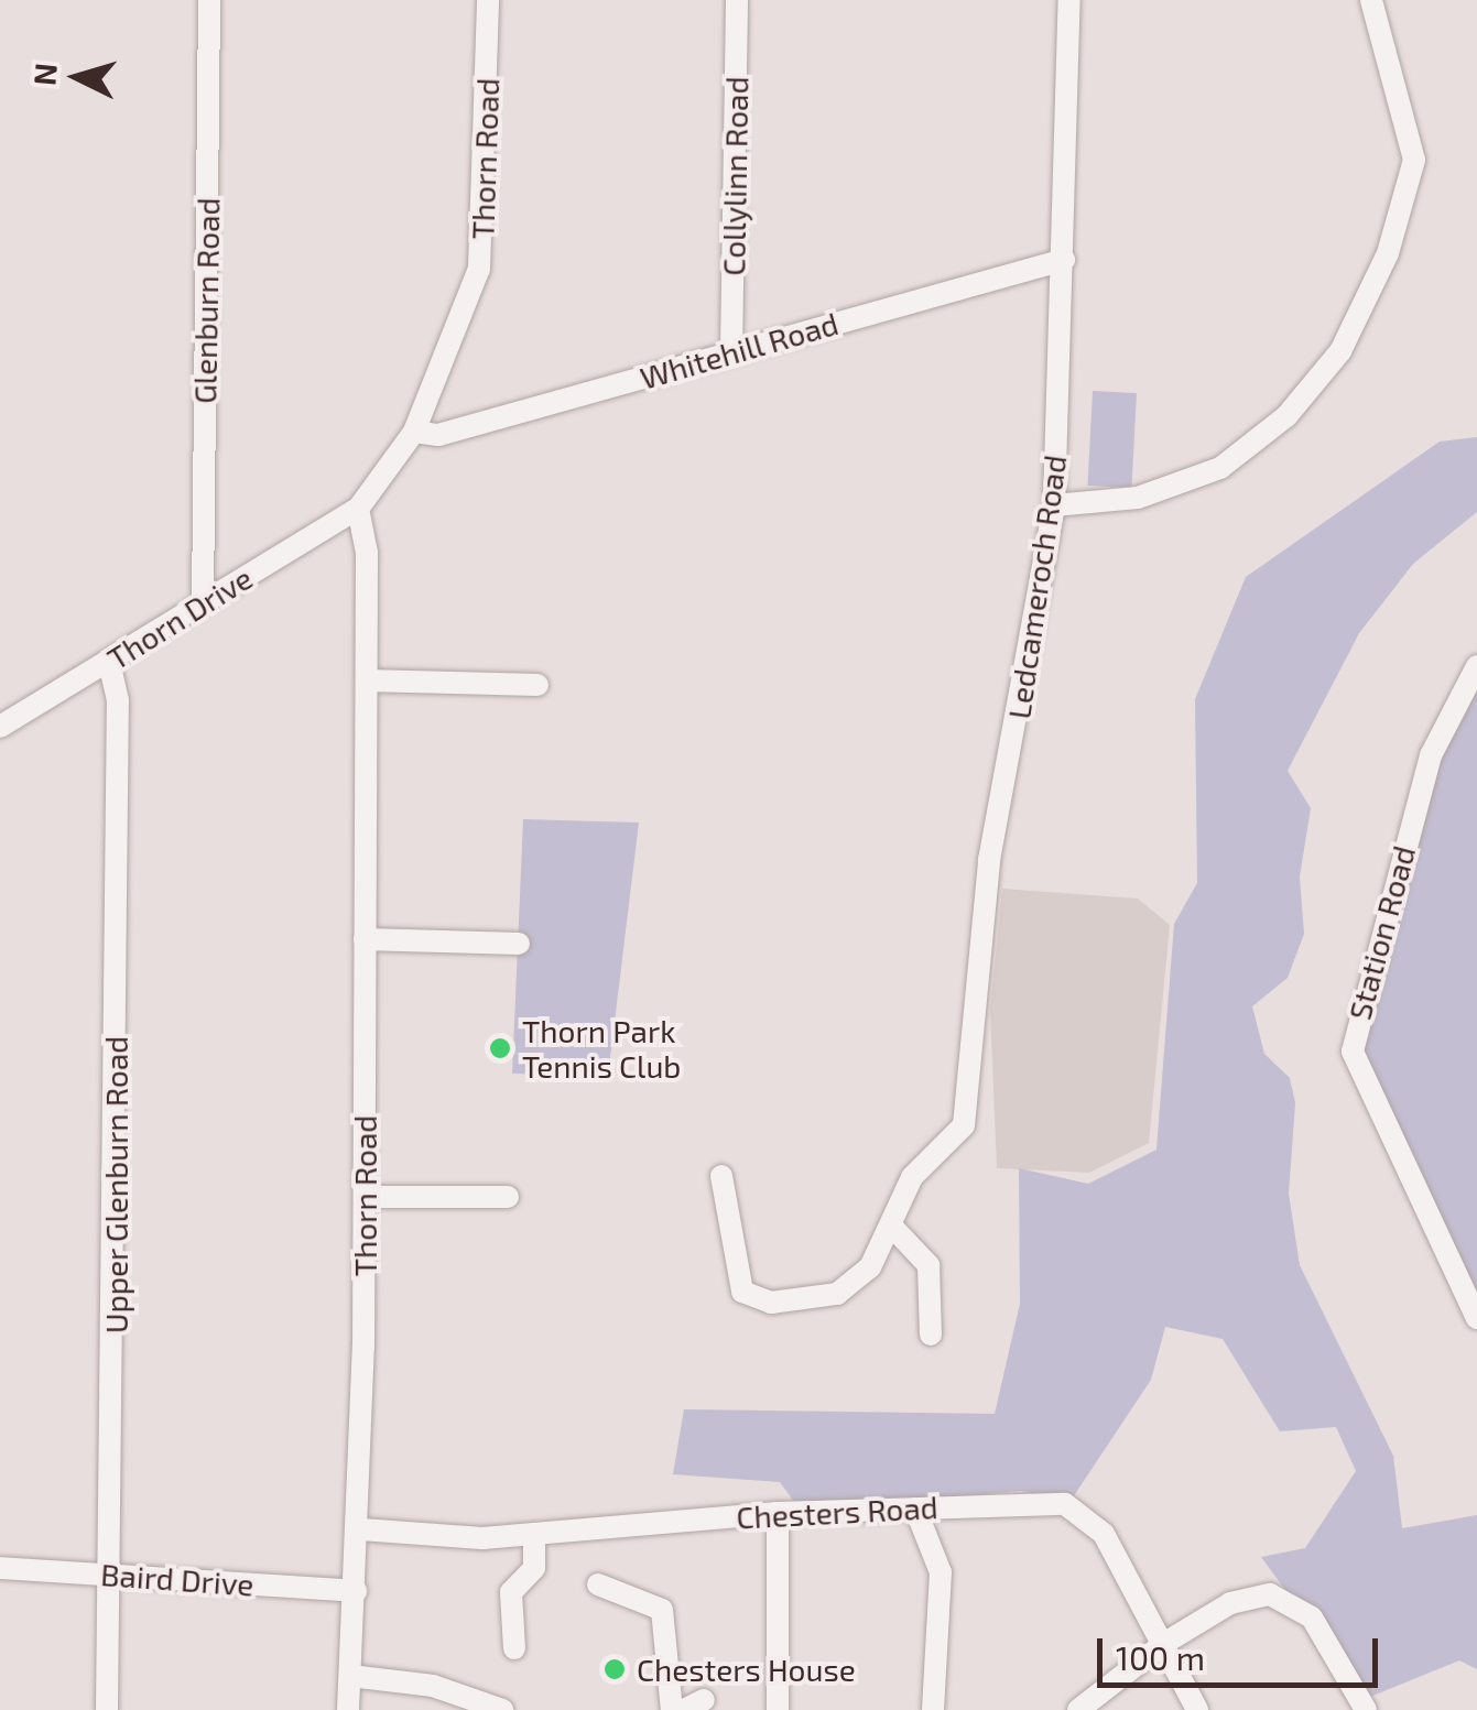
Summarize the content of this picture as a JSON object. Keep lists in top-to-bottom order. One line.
{"streets":{"street":["Thorn Road","Collylinn Road","Glenburn Road","Whitehill Road","Ledcameroch Road","Thorn Drive","Station Road","Upper Glenburn Road","Chesters Road","Baird Drive"]},"crossings":[["Thorn Road","Whitehill Road"],["Thorn Road","Thorn Drive"],["Thorn Road","Chesters Road"],["Thorn Road","Baird Drive"],["Collylinn Road","Whitehill Road"],["Glenburn Road","Thorn Drive"],["Whitehill Road","Ledcameroch Road"],["Thorn Drive","Upper Glenburn Road"],["Upper Glenburn Road","Baird Drive"]],"places":["Thorn Park Tennis Club","Chesters House"],"scale_bar":"100 m","north":"left"}
